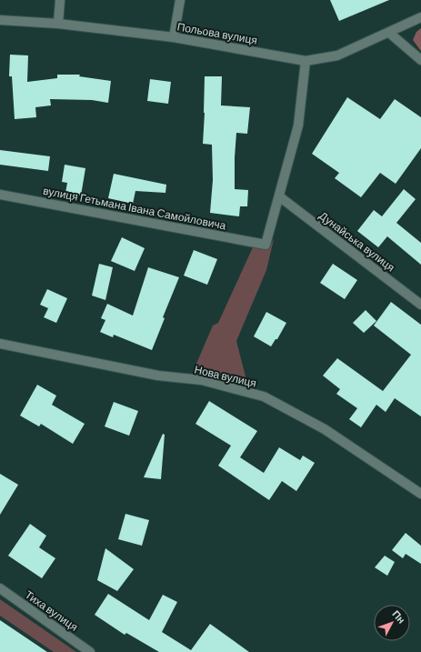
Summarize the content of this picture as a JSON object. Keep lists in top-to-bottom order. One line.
{"streets":{"street":["Польова вулиця","вулиця Гетьмана Івана Самойловича","Дунайська вулиця","Нова вулиця","Тиха вулиця"]},"crossings":[["вулиця Гетьмана Івана Самойловича","Дунайська вулиця"]],"north":"top right"}
